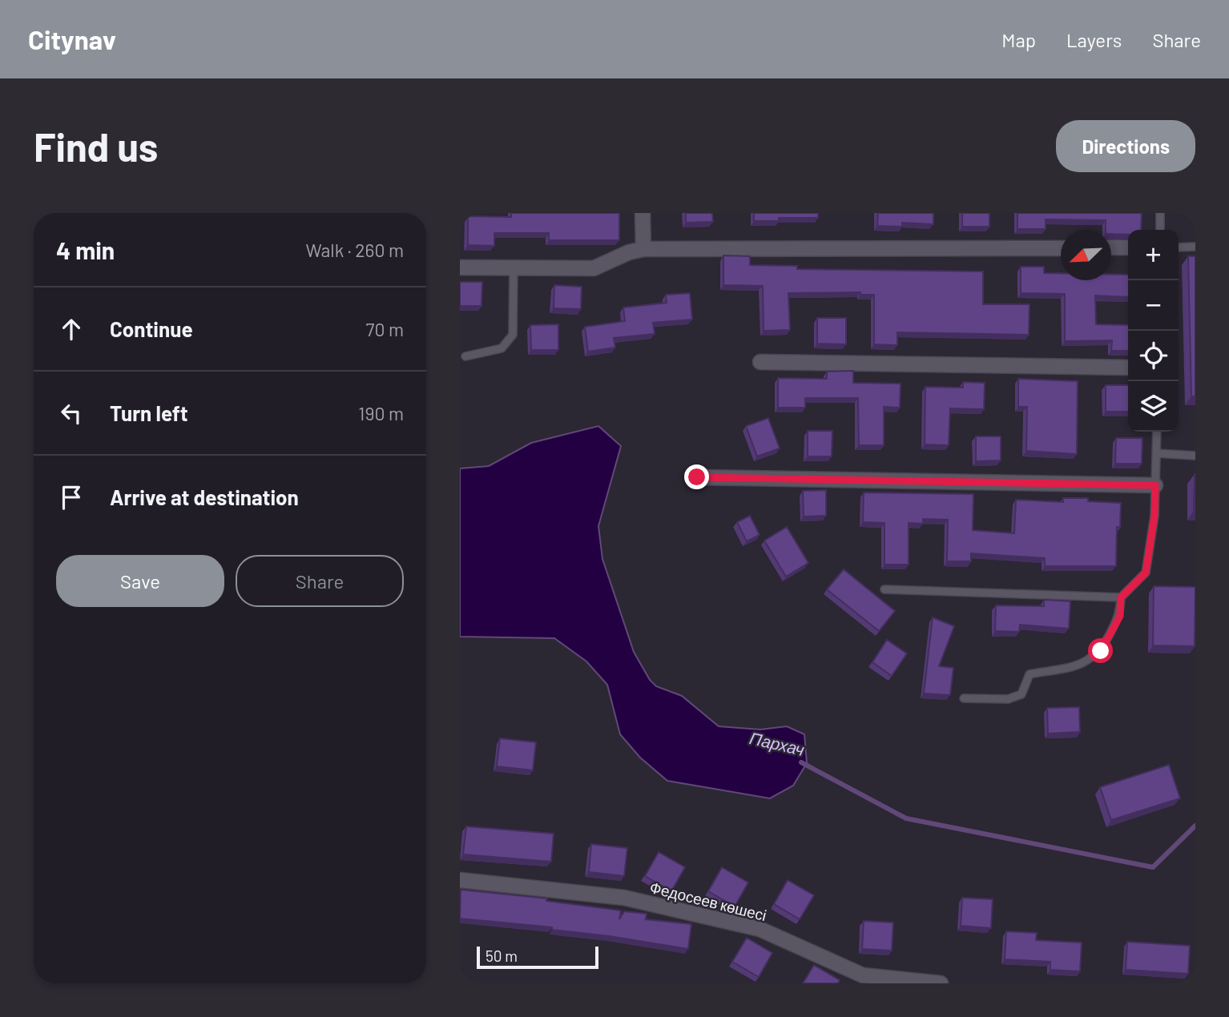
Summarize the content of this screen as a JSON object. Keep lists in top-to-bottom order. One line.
{"streets":{"street":["Федосеев көшесі"]},"water":["Пархач"],"scale_bar":"50 m","north":"bottom left","page":{"header":"Citynav","nav":["Map","Layers","Share"],"buttons":["Directions",["Save","Share"]],"title":"Find us","heading":["4 min","Walk · 260 m"],"map_buttons":["+","−"],"list":[["Continue","70 m"],["Turn left","190 m"],"Arrive at destination"],"scale":"50 m"}}
